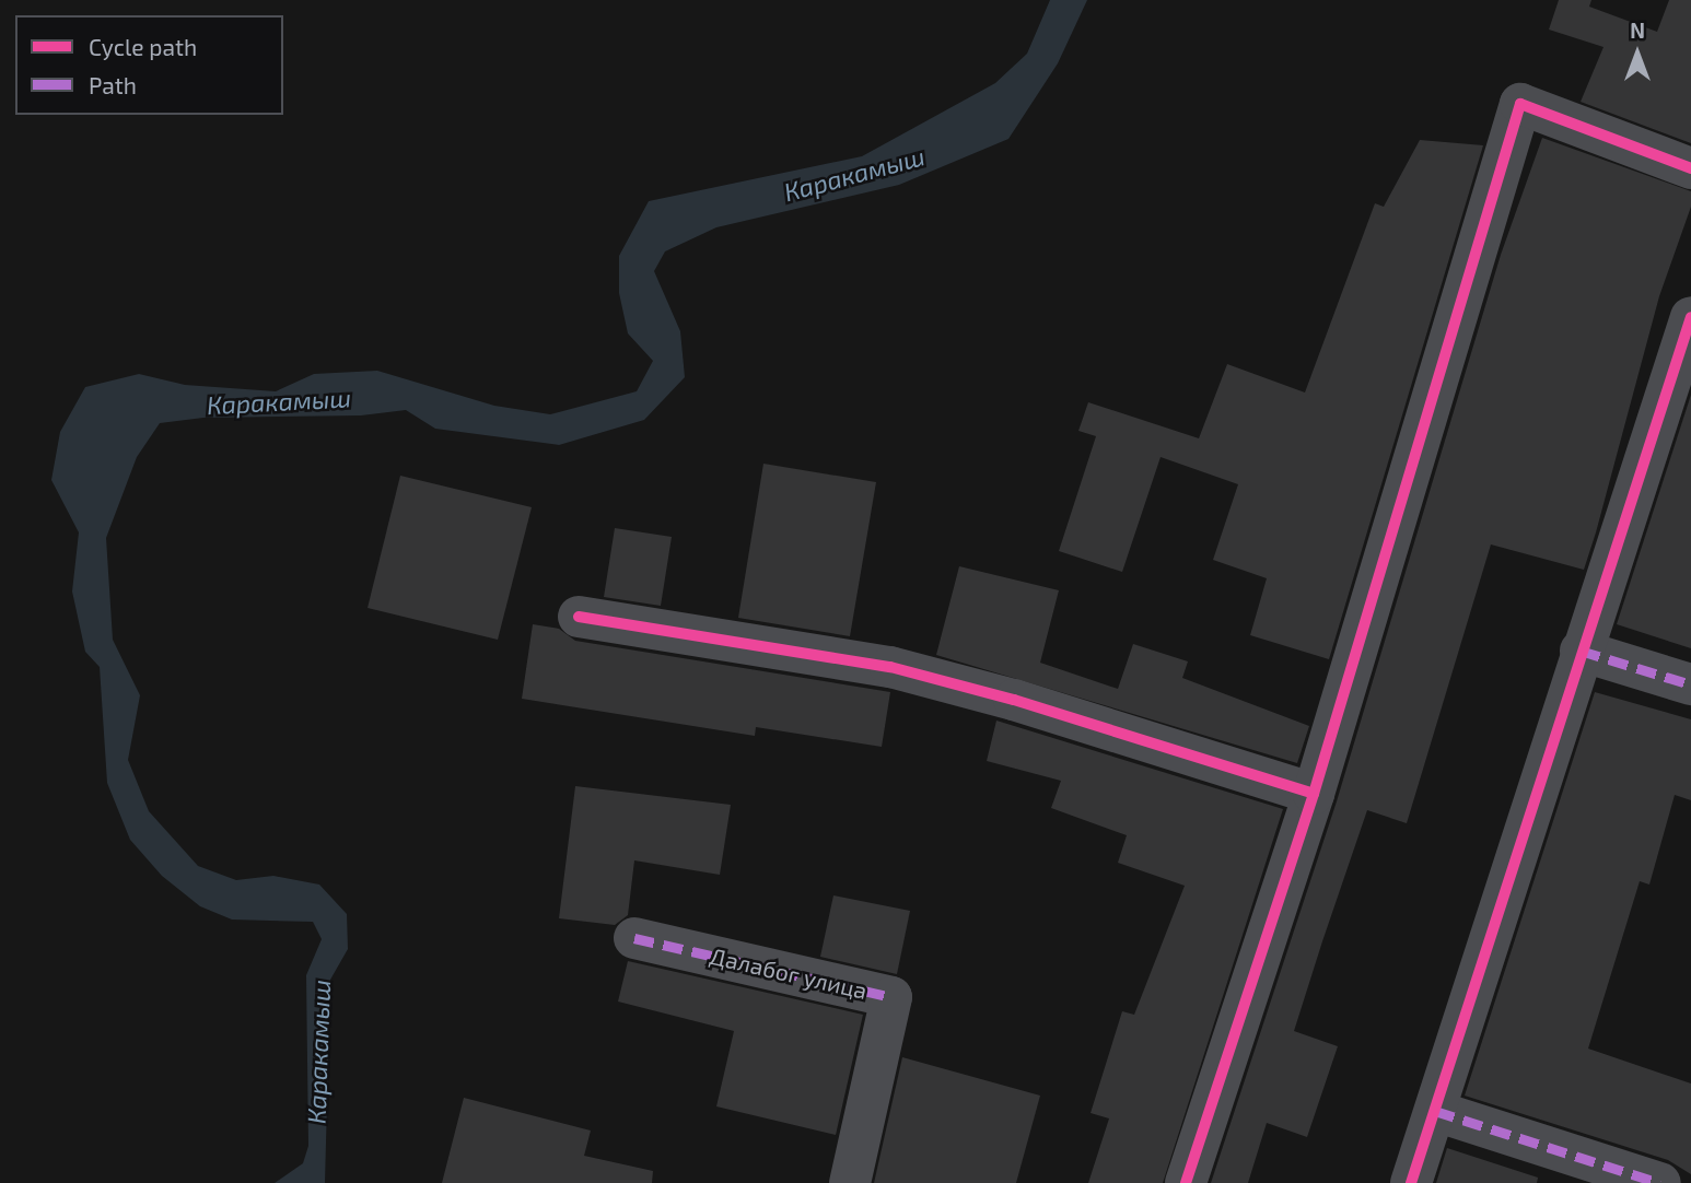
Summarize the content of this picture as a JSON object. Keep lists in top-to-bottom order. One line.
{"streets":{"street":["Далабог улица"]},"water":["Каракамыш"],"legend":["Cycle path","Path"],"north":"top"}
